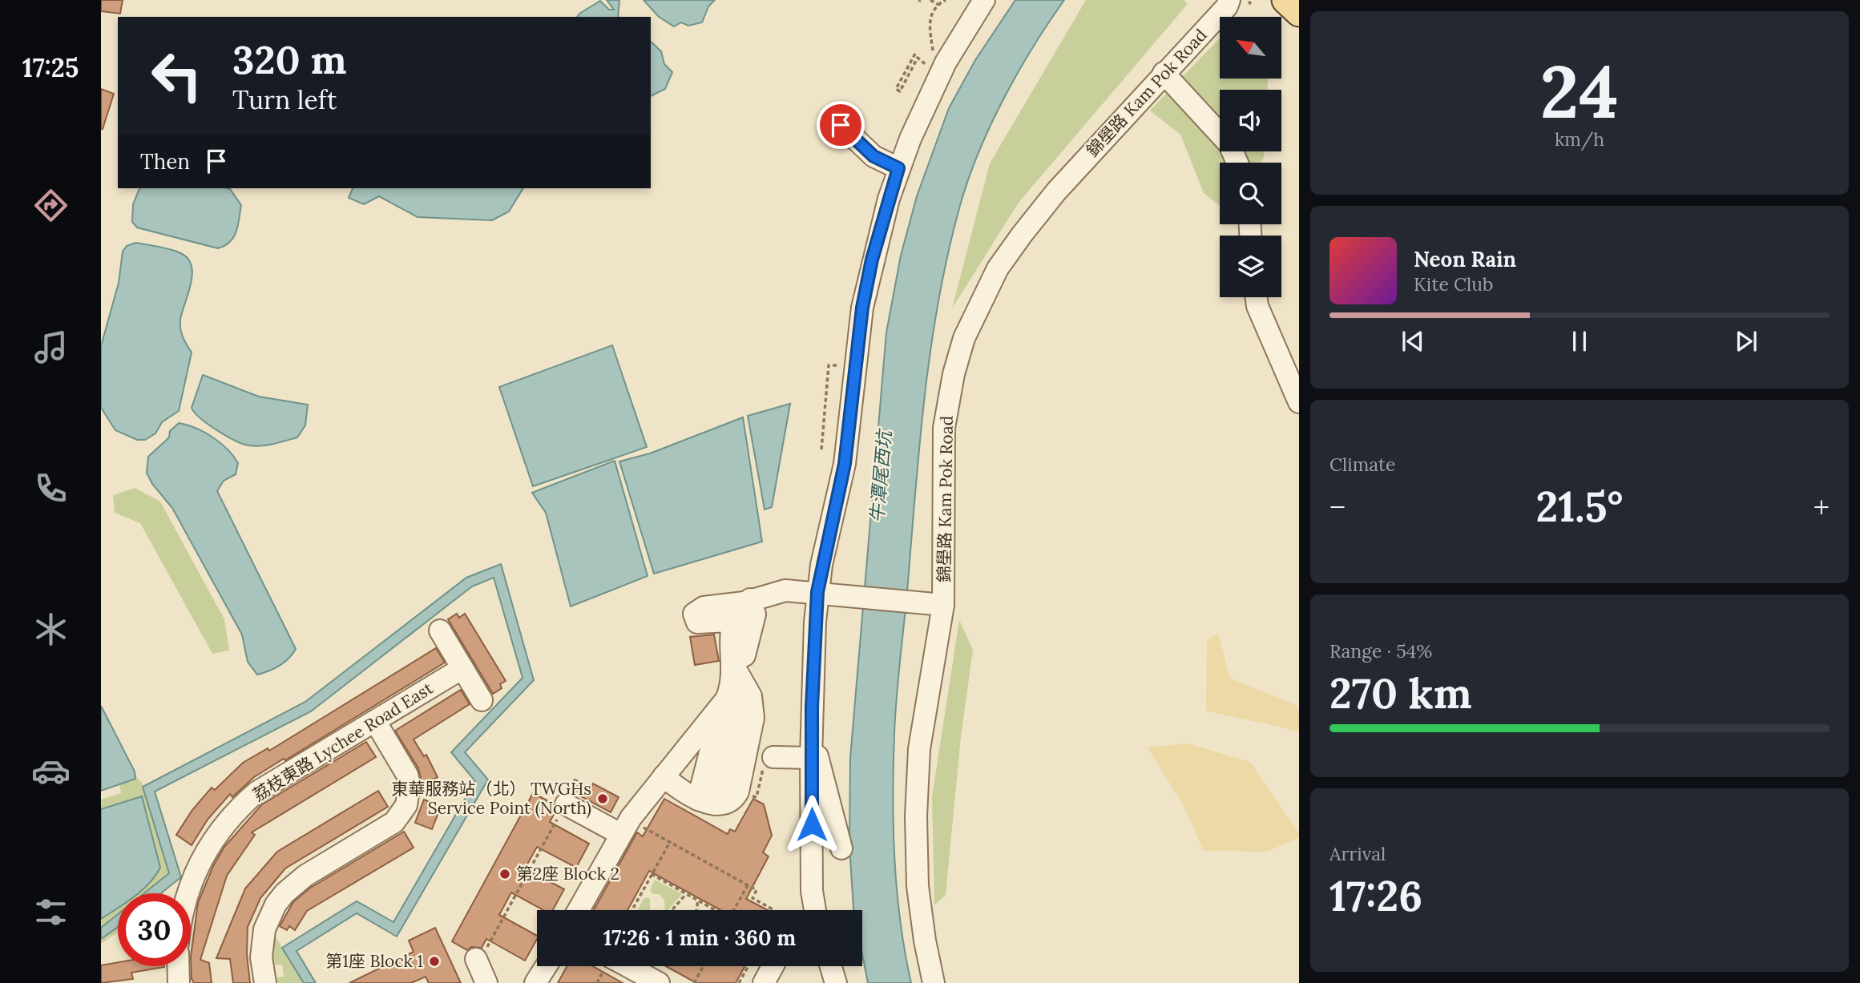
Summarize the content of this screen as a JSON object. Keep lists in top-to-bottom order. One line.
{"streets":{"street":["錦壆路 Kam Pok Road","荔枝東路 Lychee Road East"]},"water":["牛潭尾西坑"],"places":["東華服務站（北） TWGHs Service Point (North)","第2座 Block 2","第1座 Block 1"],"north":"top left","page":{"tabs":"17:25","tile":[["24","km/h"],"Climate",["Range · 54%","270 km"],["Arrival","17:26"]],"turn":["320 m","Turn left"],"then":"Then","song":["Neon Rain","Kite Club"],"heat":["−","21.5°","+"],"limit":"30","trip":"17:26 · 1 min · 360 m"}}
